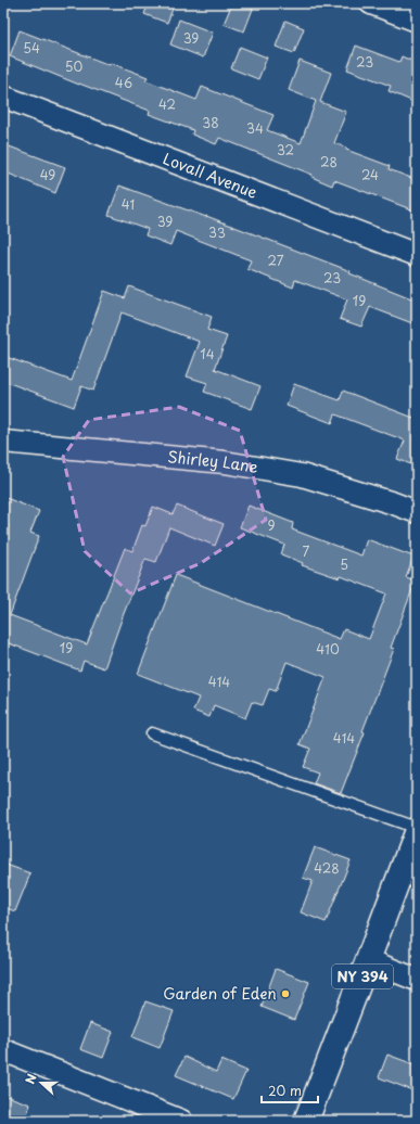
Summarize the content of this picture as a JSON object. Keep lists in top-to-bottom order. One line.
{"streets":{"main road":["NY 394"],"street":["Lovall Avenue","Shirley Lane"]},"places":["Garden of Eden"],"house_numbers":["39","54","23","50","46","42","38","34","32","28","49","24","41","39","33","27","23","19","14","9","7","5","19","410","414","414","428"],"scale_bar":"20 m","north":"left"}
